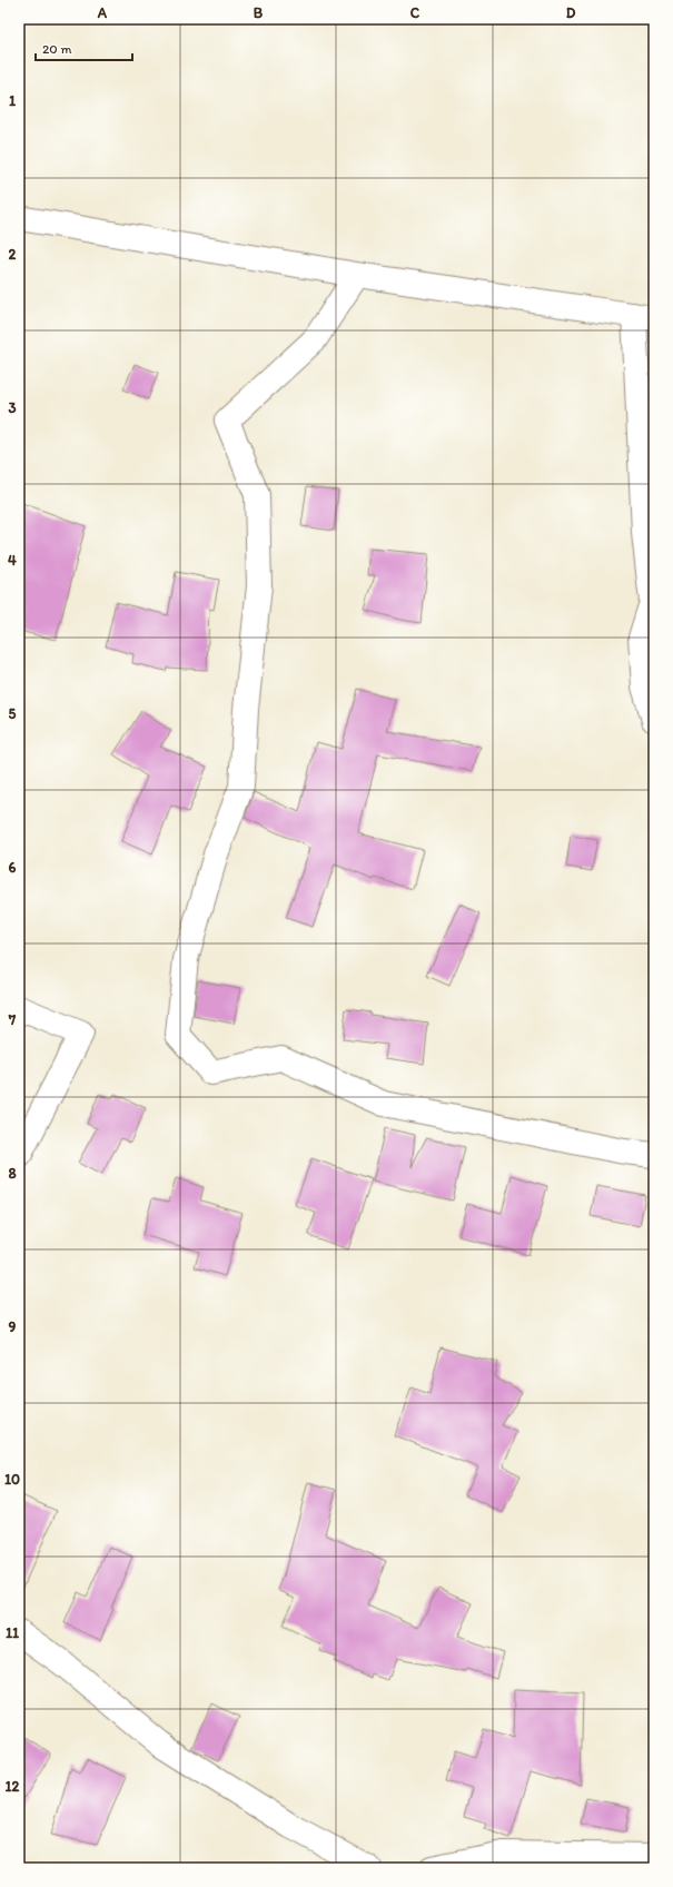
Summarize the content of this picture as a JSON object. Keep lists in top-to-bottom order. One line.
{"scale_bar":"20 m","grid":{"columns":["A","B","C","D"],"rows":["1","2","3","4","5","6","7","8","9","10","11","12"]}}
